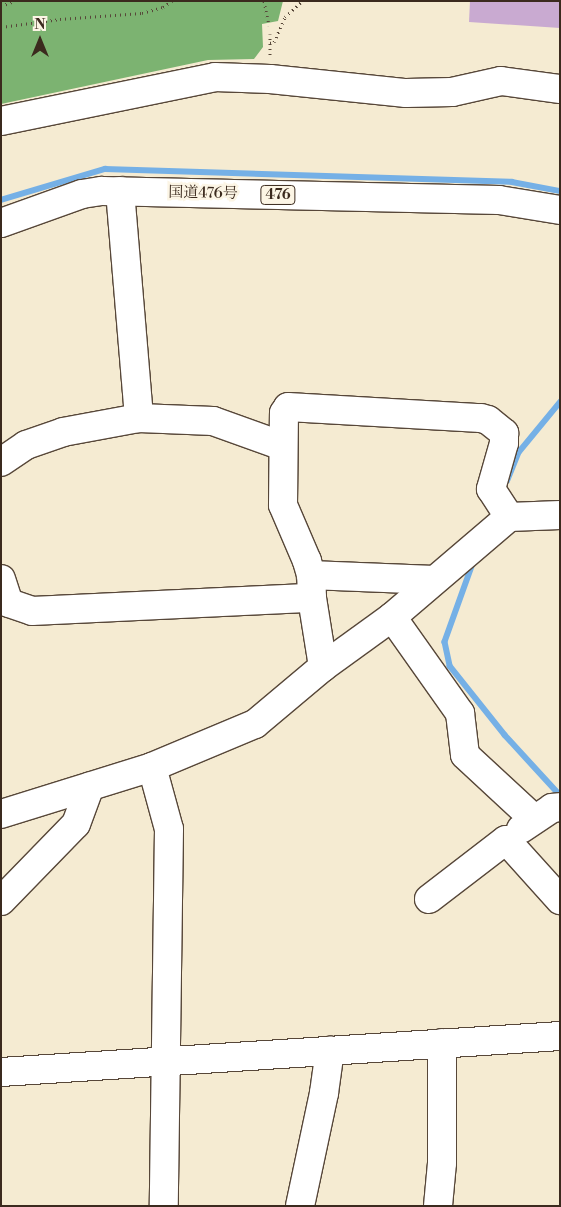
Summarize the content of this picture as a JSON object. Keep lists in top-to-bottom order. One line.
{"streets":{"main road":["国道476号","476"]},"north":"top"}
